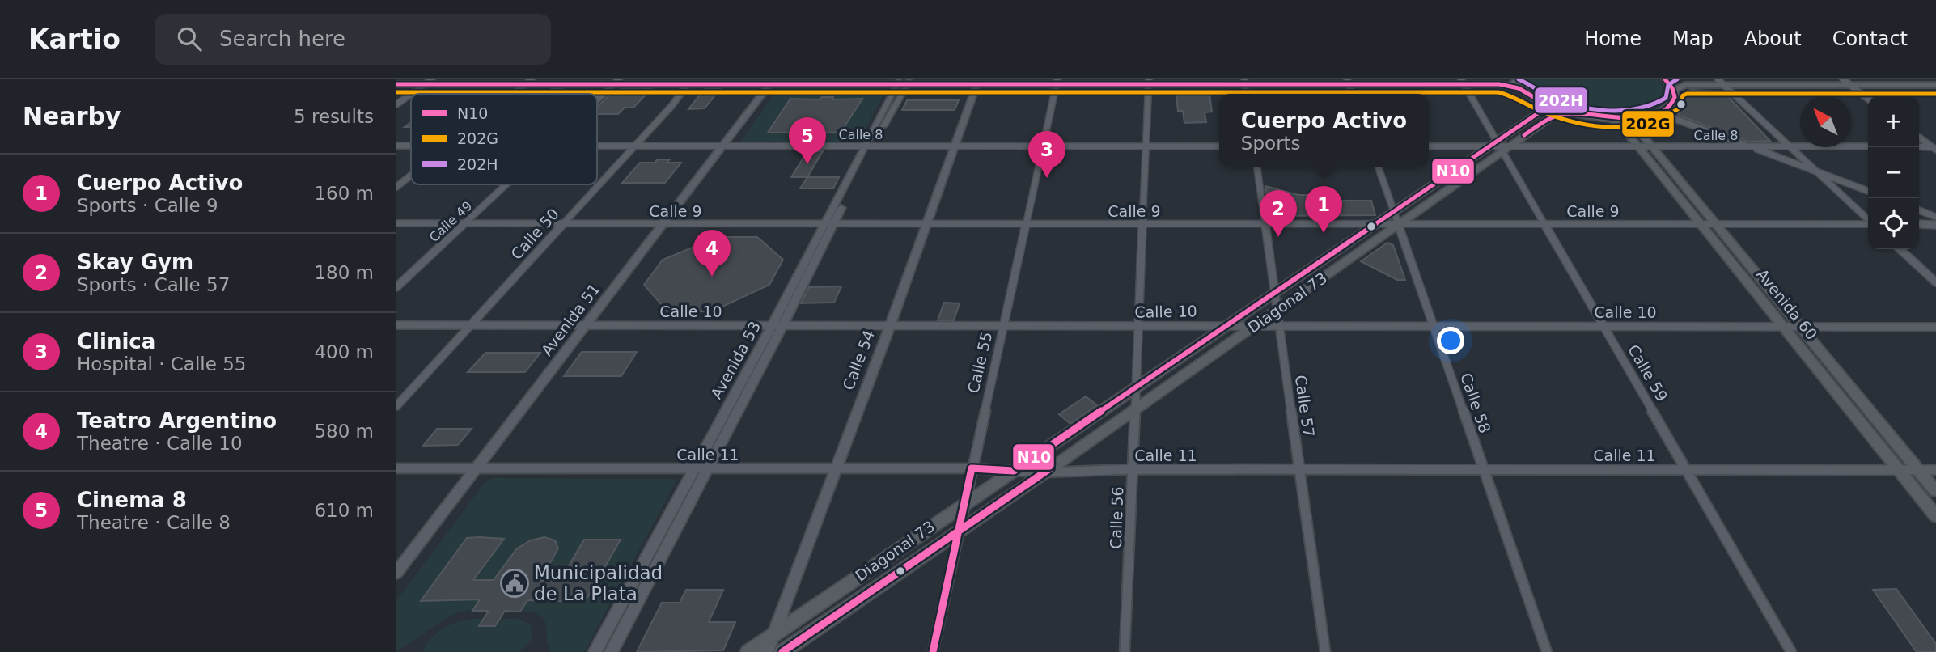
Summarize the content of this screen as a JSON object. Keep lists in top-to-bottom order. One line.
{"streets":{"main road":["Diagonal 73","Avenida 60"],"street":["Calle 8","Calle 9","Calle 49","Calle 50","Calle 10","Avenida 51","Avenida 53","Calle 54","Calle 55","Calle 59","Calle 58","Calle 57","Calle 11","Calle 56"]},"crossings":[["Calle 8","Calle 50"],["Calle 8","Diagonal 73"],["Calle 8","Avenida 60"],["Calle 8","Avenida 51"],["Calle 8","Avenida 53"],["Calle 8","Calle 54"],["Calle 8","Calle 55"],["Calle 8","Calle 59"],["Calle 8","Calle 56"],["Calle 9","Calle 49"],["Calle 9","Calle 50"],["Calle 9","Diagonal 73"],["Calle 9","Avenida 60"],["Calle 9","Avenida 51"],["Calle 9","Avenida 53"],["Calle 9","Calle 54"],["Calle 9","Calle 55"],["Calle 9","Calle 59"],["Calle 9","Calle 58"],["Calle 9","Calle 57"],["Calle 9","Calle 56"],["Calle 50","Calle 10"],["Diagonal 73","Calle 10"],["Diagonal 73","Calle 54"],["Diagonal 73","Calle 55"],["Diagonal 73","Calle 59"],["Diagonal 73","Calle 58"],["Diagonal 73","Calle 57"],["Diagonal 73","Calle 11"],["Diagonal 73","Calle 56"],["Avenida 60","Calle 10"],["Avenida 60","Calle 11"],["Calle 10","Avenida 51"],["Calle 10","Avenida 53"],["Calle 10","Calle 54"],["Calle 10","Calle 55"],["Calle 10","Calle 59"],["Calle 10","Calle 58"],["Calle 10","Calle 57"],["Calle 10","Calle 56"],["Avenida 51","Calle 11"],["Avenida 53","Calle 11"],["Calle 54","Calle 11"],["Calle 55","Calle 11"],["Calle 59","Calle 11"],["Calle 58","Calle 11"],["Calle 57","Calle 11"],["Calle 11","Calle 56"]],"places":{"public building":["Municipalidad de La Plata"]},"lines":["transit line N10","transit line 202H","transit line 202G"],"legend":["N10","202G","202H"],"north":"top left","page":{"header":"Kartio","search":"Search here","nav":["Home","Map","About","Contact"],"heading":["Nearby","5 results"],"popup":["Cuerpo Activo","Sports"],"map_buttons":["+","−"],"pins":["5","3","1","2","4"],"list":[{"mark":"1","name":"Cuerpo Activo","note":"Sports · Calle 9","value":"160 m"},{"mark":"2","name":"Skay Gym","note":"Sports · Calle 57","value":"180 m"},{"mark":"3","name":"Clinica","note":"Hospital · Calle 55","value":"400 m"},{"mark":"4","name":"Teatro Argentino","note":"Theatre · Calle 10","value":"580 m"},{"mark":"5","name":"Cinema 8","note":"Theatre · Calle 8","value":"610 m"}]}}
